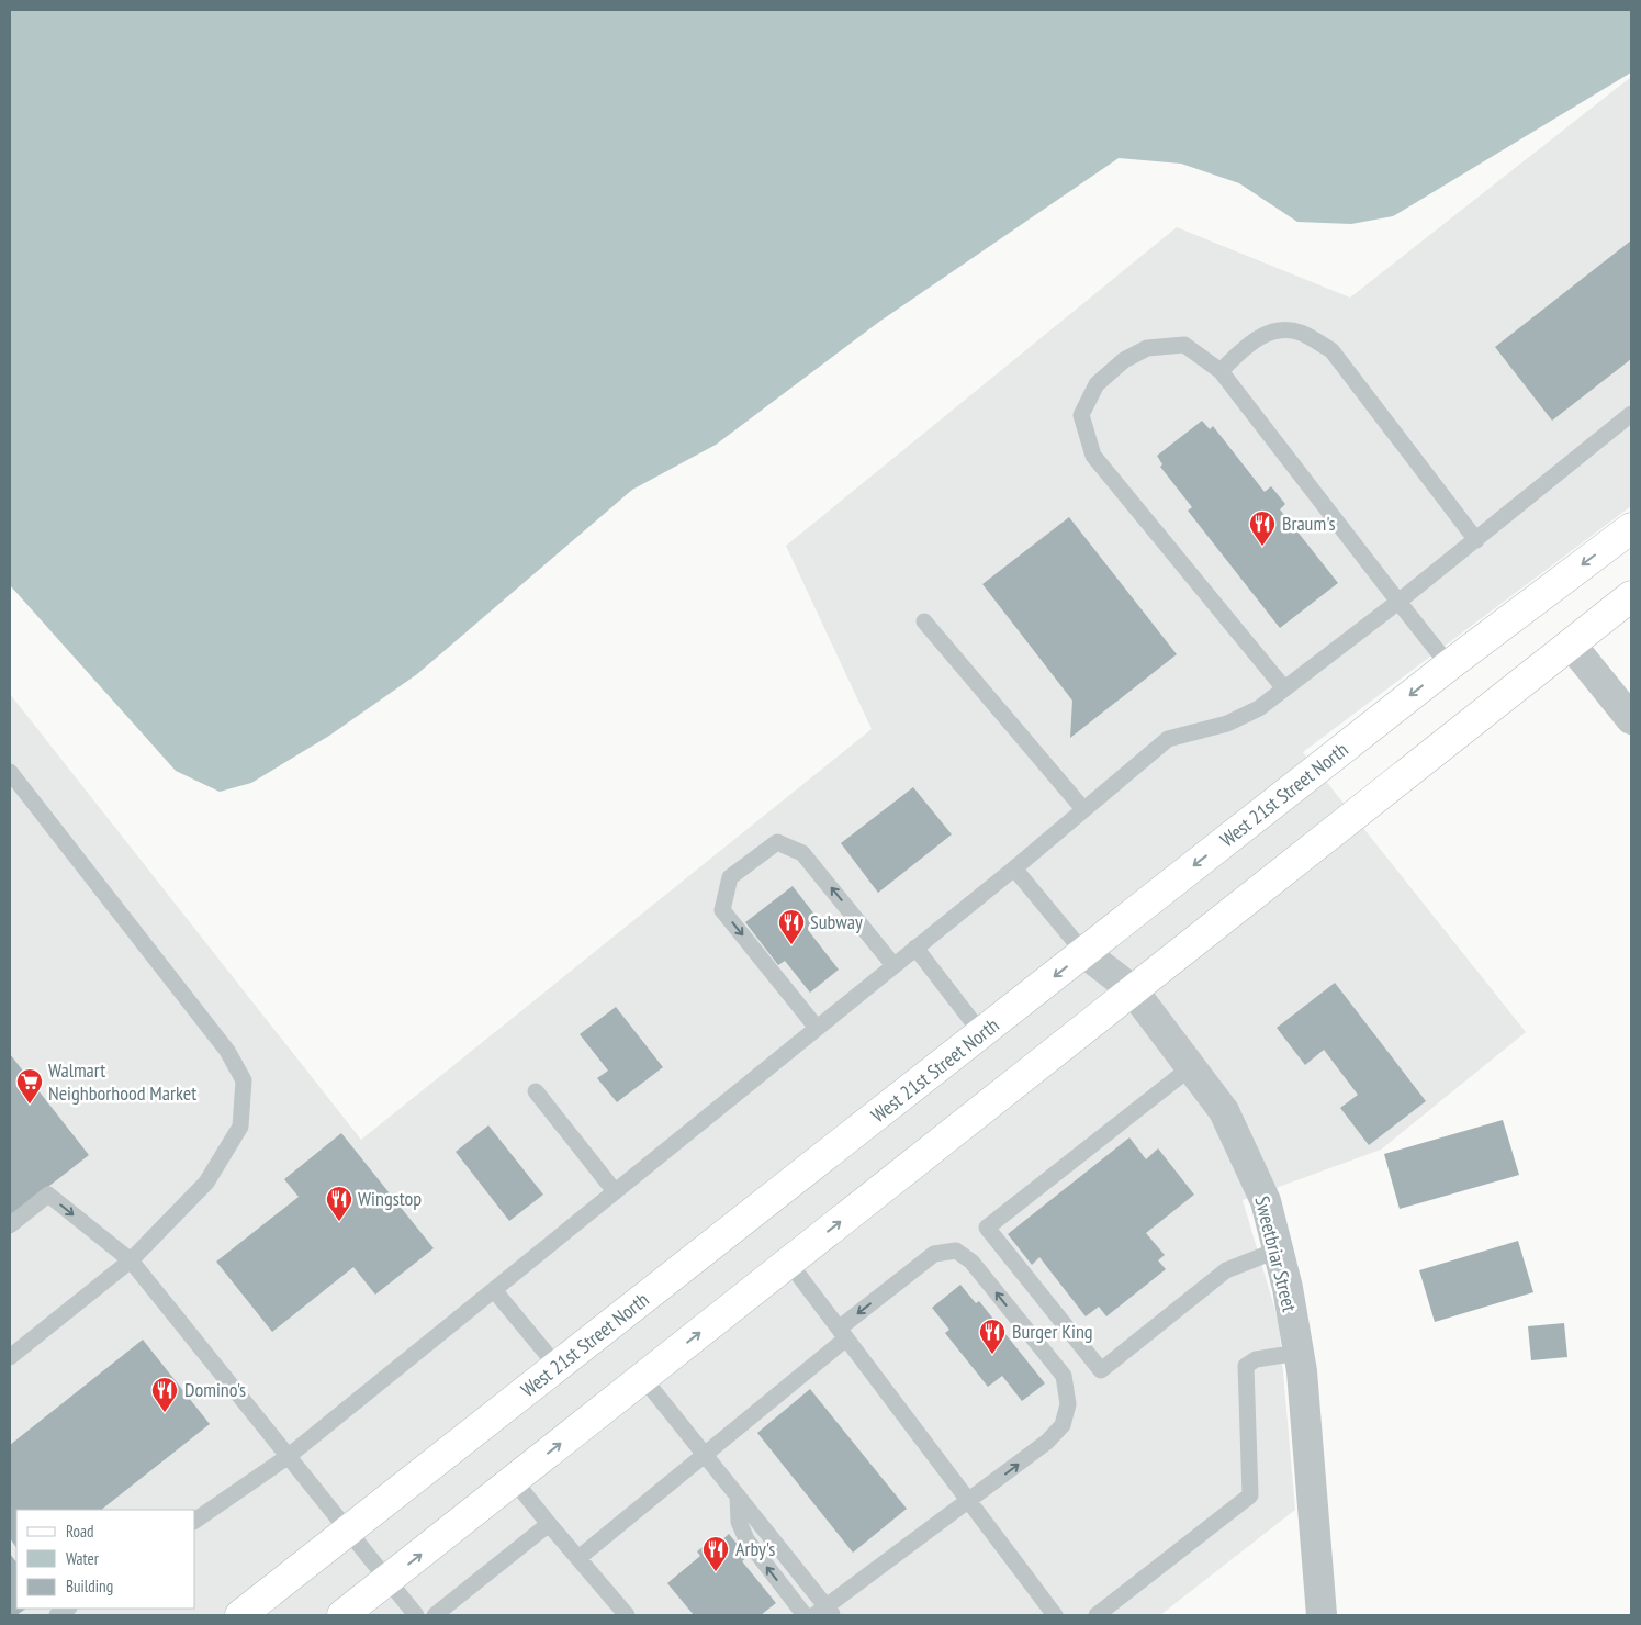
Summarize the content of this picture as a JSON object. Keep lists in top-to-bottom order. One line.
{"streets":{"main road":["West 21st Street North"],"street":["Sweetbriar Street"]},"crossings":[["West 21st Street North","Sweetbriar Street"]],"places":{"restaurant":["Braum's","Subway","Wingstop","Burger King","Domino's","Arby's"],"supermarket":["Walmart Neighborhood Market"]},"legend":["Road","Water","Building"]}
